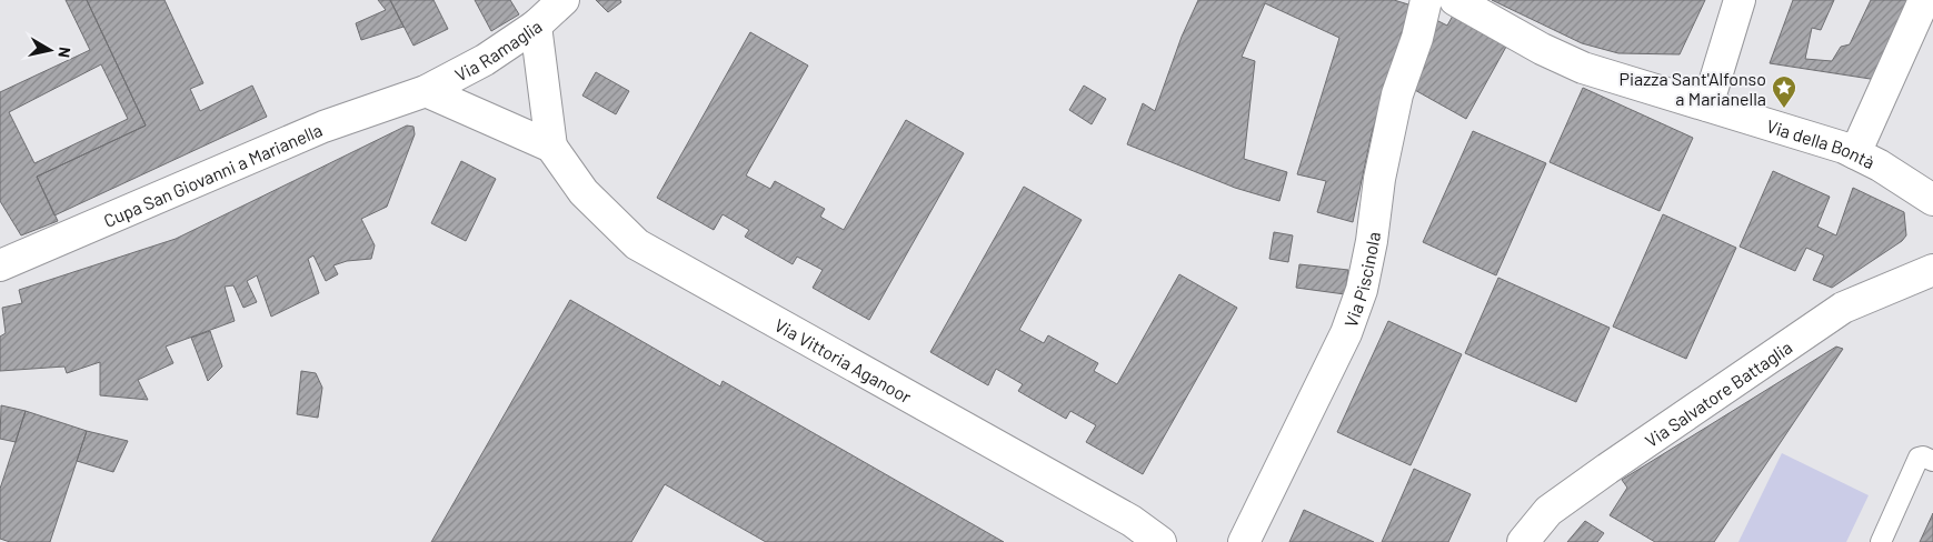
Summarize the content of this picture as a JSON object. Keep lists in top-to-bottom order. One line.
{"streets":{"street":["Via Ramaglia","Via della Bontà","Cupa San Giovanni a Marianella","Via Piscinola","Via Vittoria Aganoor","Via Salvatore Battaglia"]},"crossings":[["Via Ramaglia","Cupa San Giovanni a Marianella"],["Via Ramaglia","Via Vittoria Aganoor"]],"places":{"place":["Piazza Sant'Alfonso a Marianella"]},"north":"right"}
